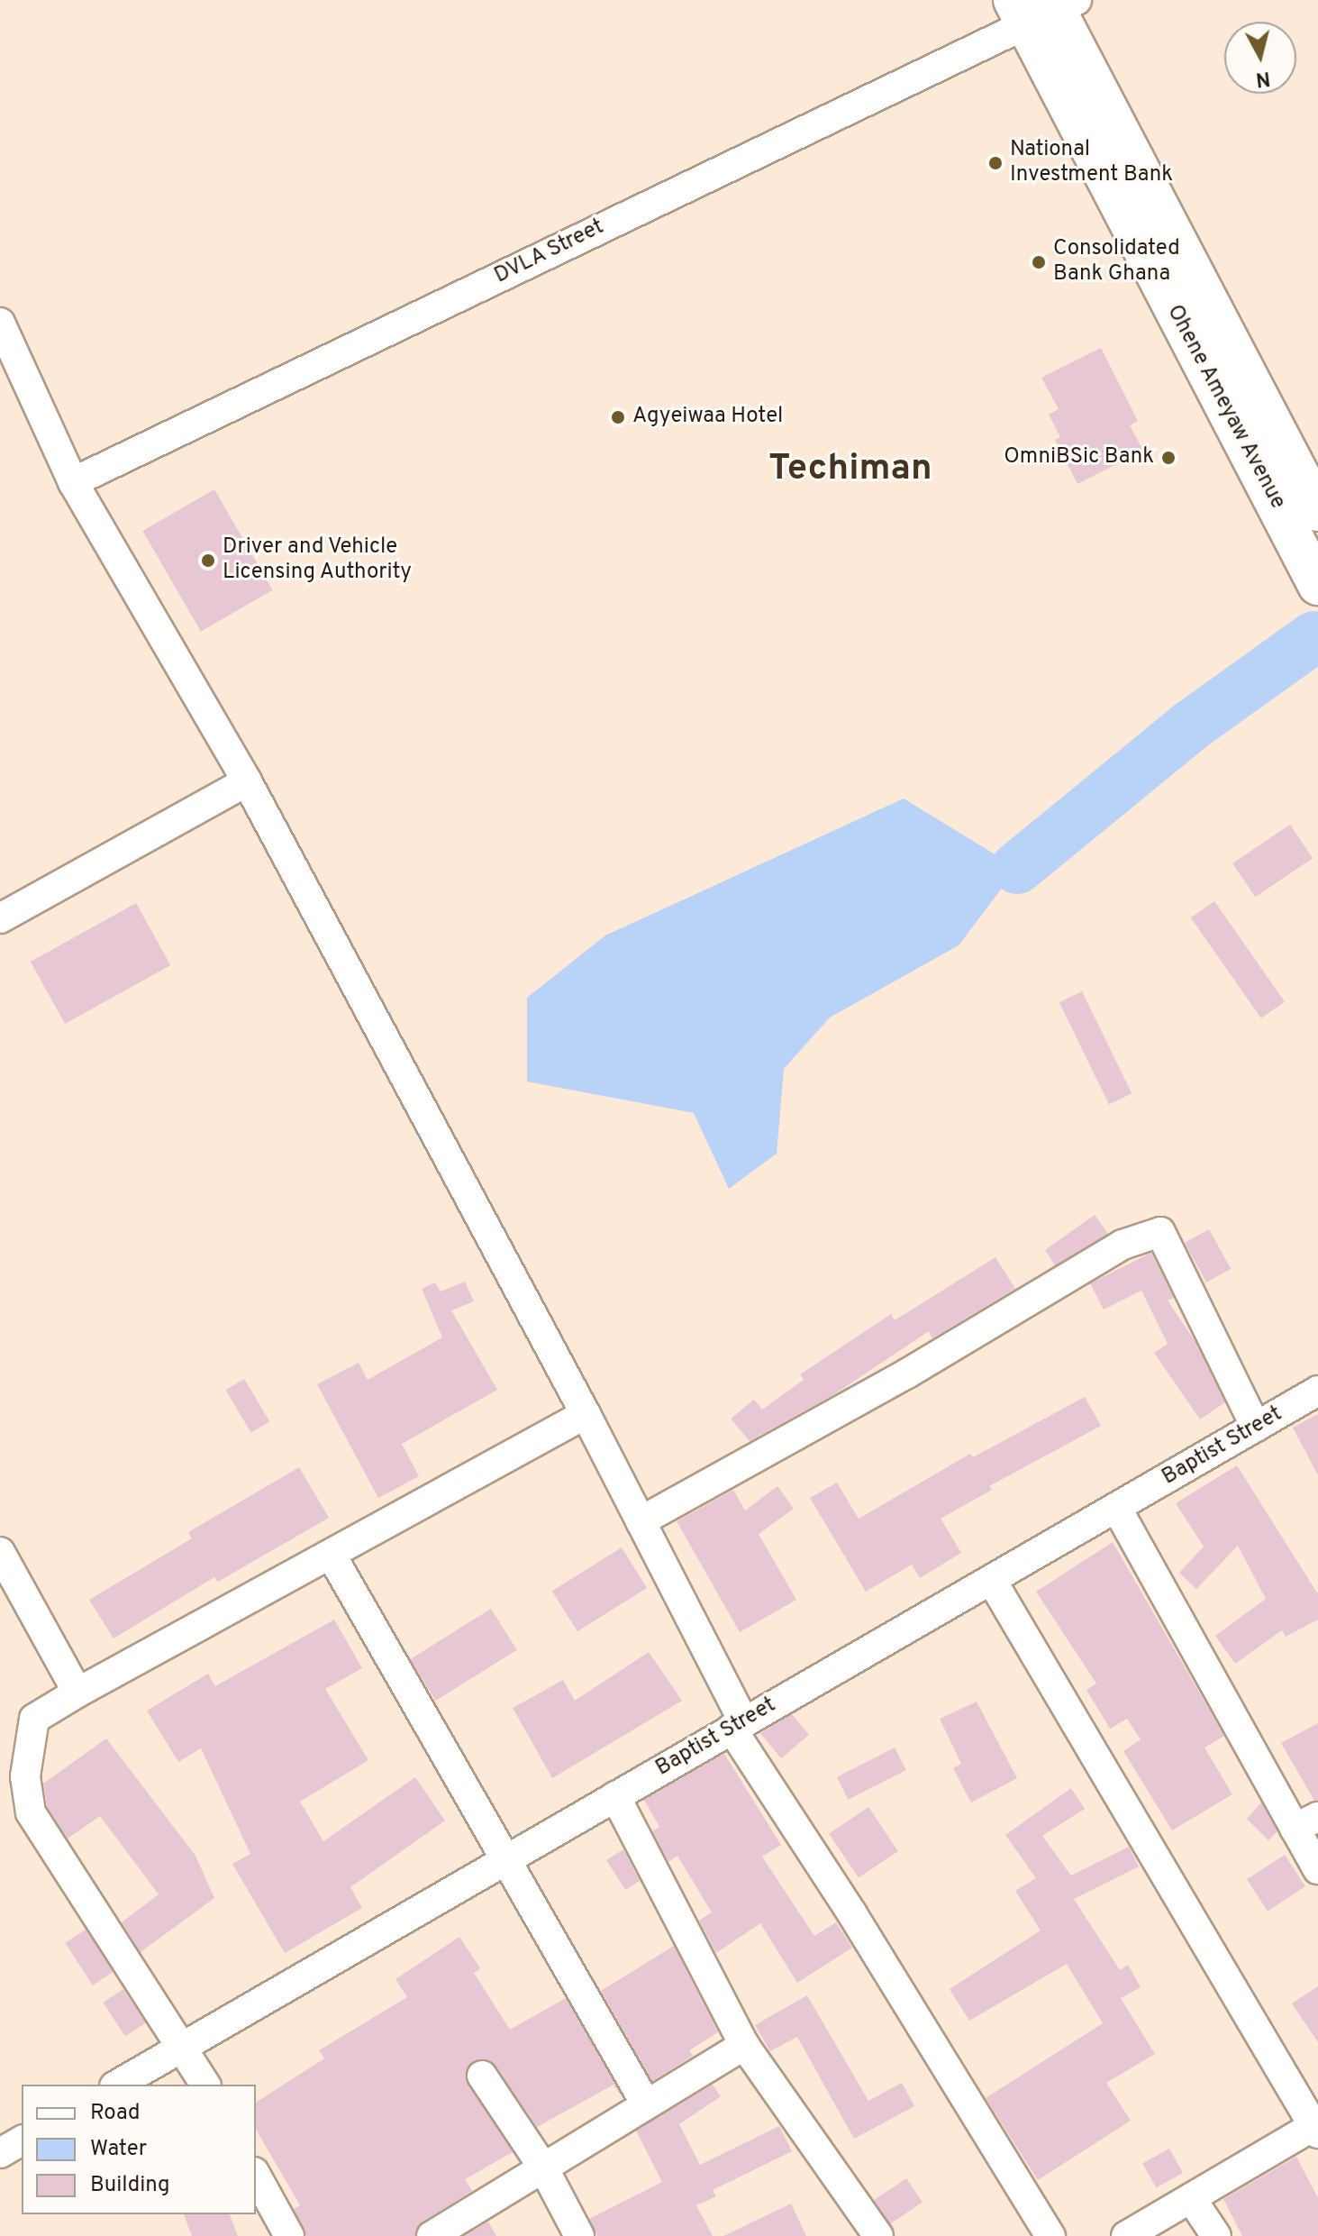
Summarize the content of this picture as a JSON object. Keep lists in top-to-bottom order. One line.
{"streets":{"highway":["Ohene Ameyaw Avenue"],"street":["DVLA Street","Baptist Street"]},"crossings":[["DVLA Street","Ohene Ameyaw Avenue"]],"districts":["Techiman"],"places":["National Investment Bank","Consolidated Bank Ghana","Agyeiwaa Hotel","OmniBSic Bank","Driver and Vehicle Licensing Authority"],"legend":["Road","Water","Building"],"north":"bottom"}
